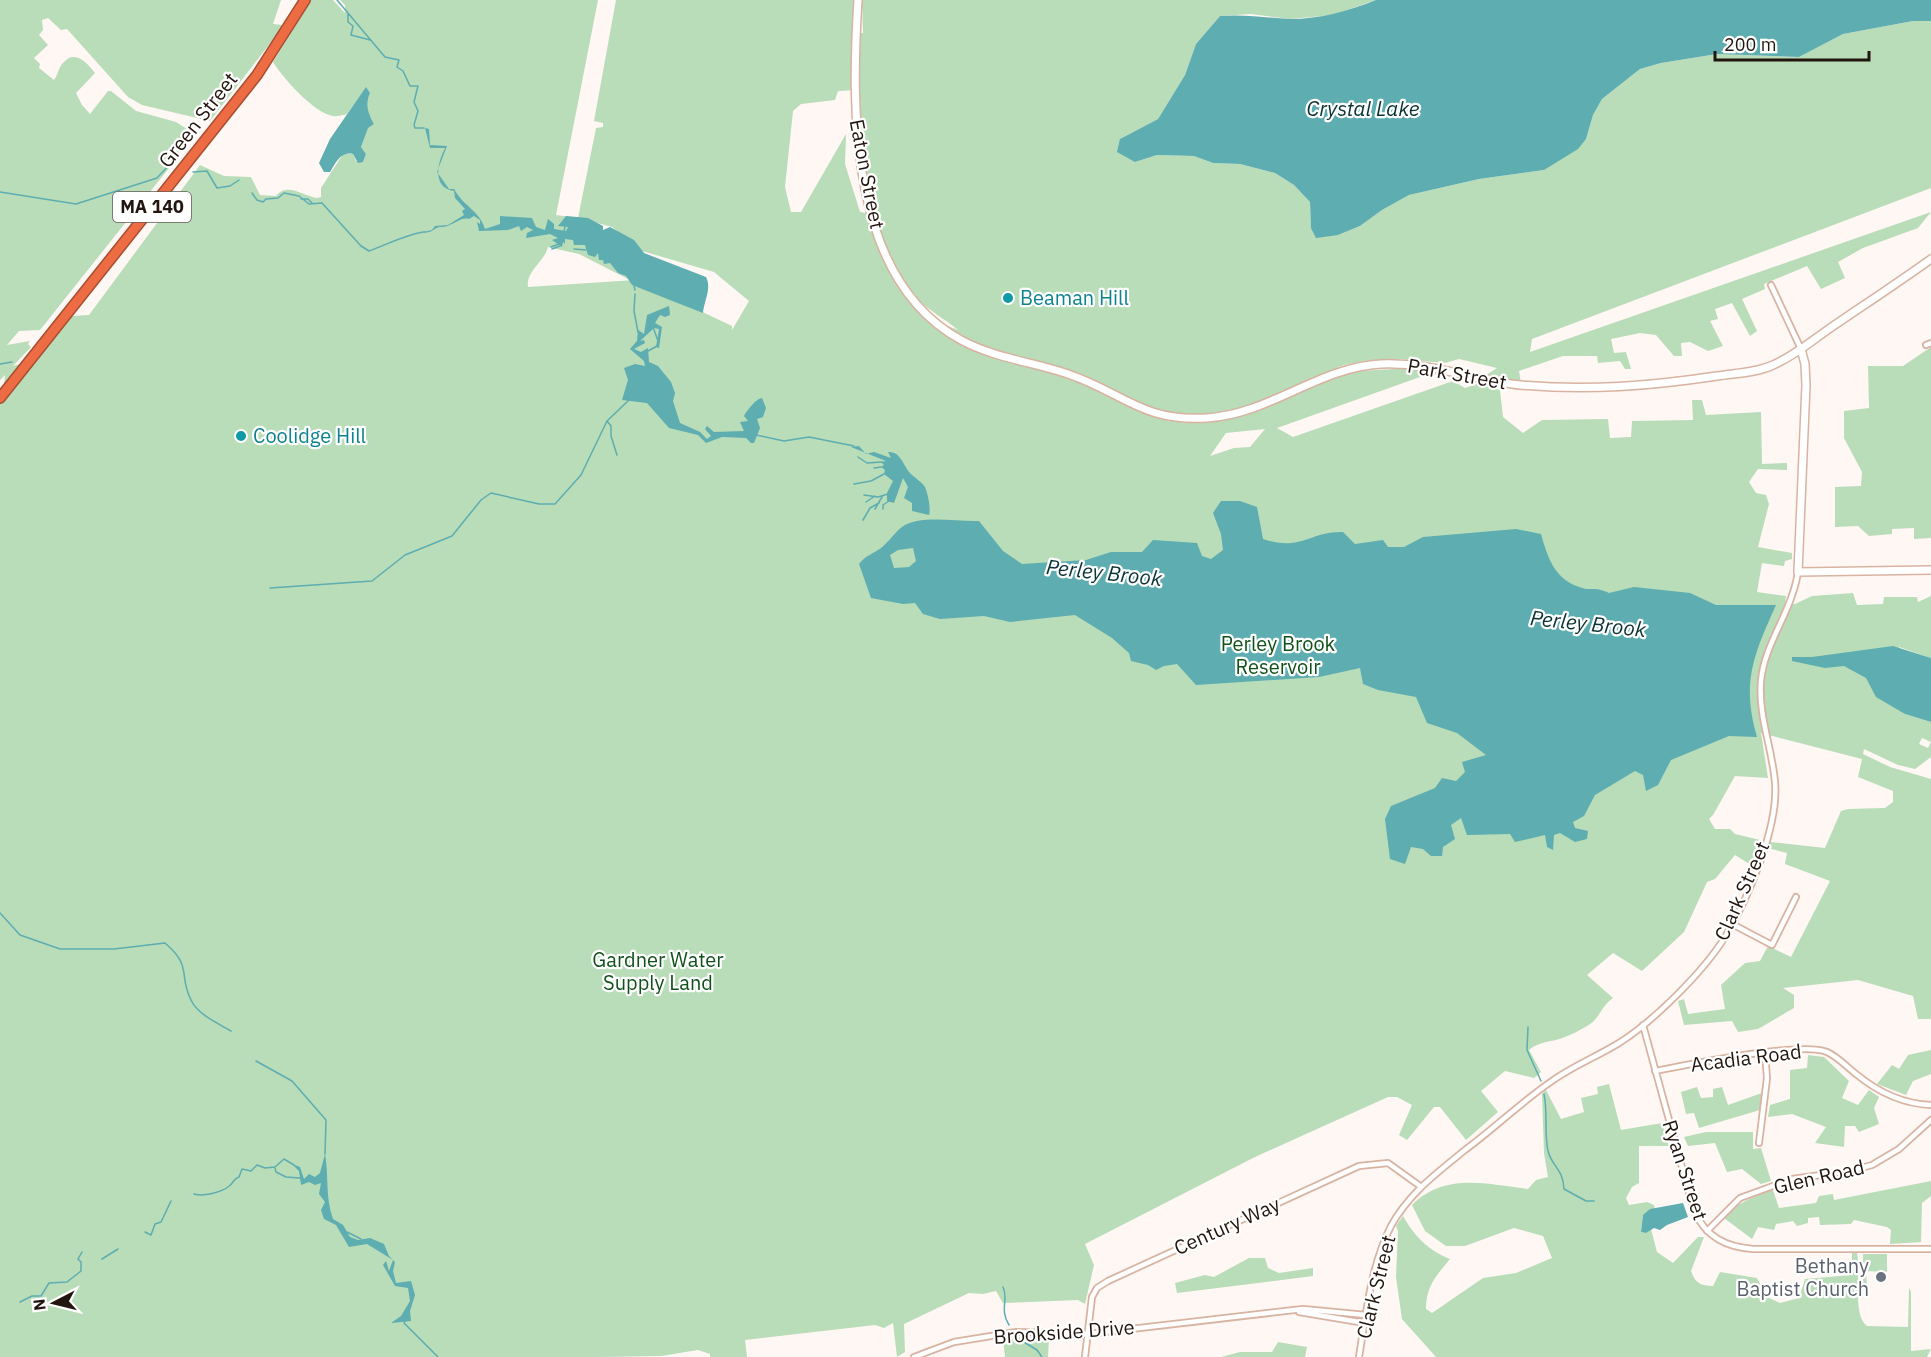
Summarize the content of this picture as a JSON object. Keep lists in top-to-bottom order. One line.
{"streets":{"highway":["Green Street","MA 140"],"street":["Eaton Street","Park Street","Clark Street","Acadia Road","Ryan Street","Glen Road","Century Way","Brookside Drive"]},"crossings":[["Eaton Street","Park Street"],["Park Street","Clark Street"],["Clark Street","Ryan Street"],["Clark Street","Century Way"],["Clark Street","Brookside Drive"],["Acadia Road","Ryan Street"],["Ryan Street","Glen Road"],["Century Way","Brookside Drive"]],"water":["Crystal Lake","Perley Brook"],"parks":["Perley Brook Reservoir","Gardner Water Supply Land"],"places":["Beaman Hill","Coolidge Hill","Bethany Baptist Church"],"scale_bar":"200 m","north":"left"}
